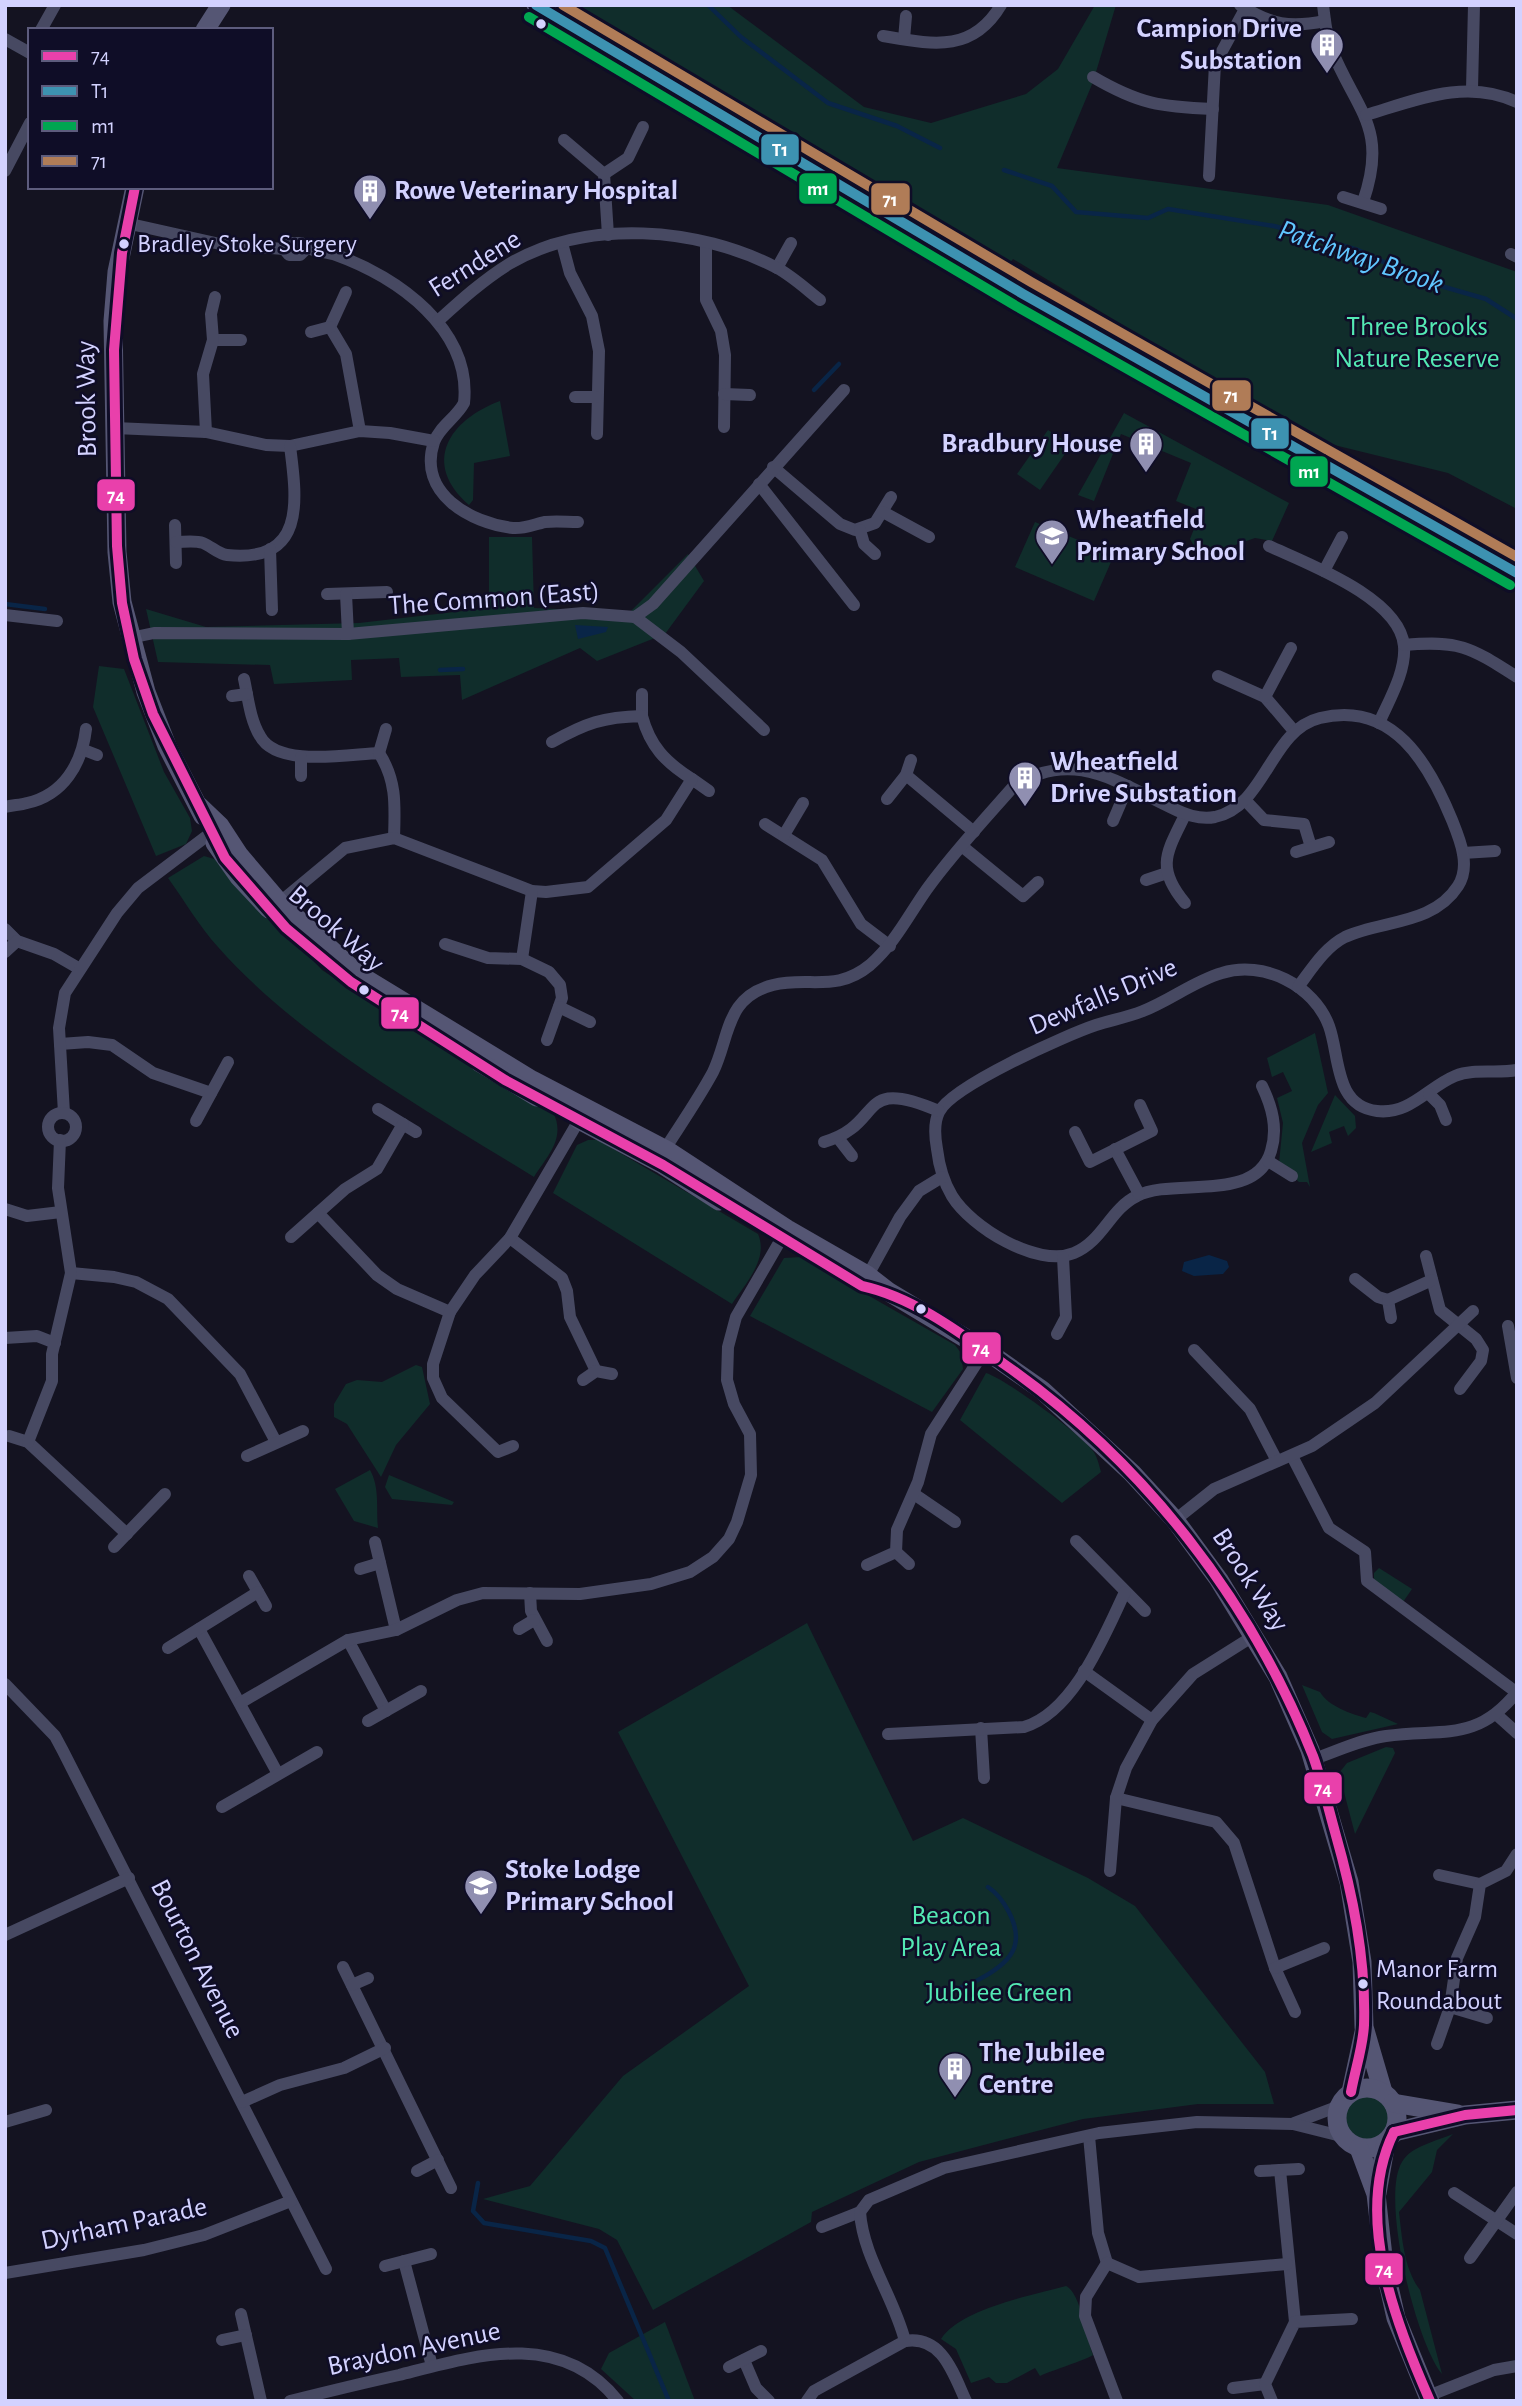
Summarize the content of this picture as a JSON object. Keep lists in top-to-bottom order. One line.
{"streets":{"street":["Ferndene","Brook Way","The Common (East)","Dewfalls Drive","Bourton Avenue","Dyrham Parade","Braydon Avenue"]},"crossings":[["Ferndene","Brook Way"],["Brook Way","The Common (East)"],["Bourton Avenue","Dyrham Parade"]],"water":["Patchway Brook"],"parks":["Three Brooks Nature Reserve","Beacon Play Area","Jubilee Green"],"places":{"building":["Campion Drive Substation","Rowe Veterinary Hospital","Bradbury House","Wheatfield Drive Substation","The Jubilee Centre"],"other":["Bradley Stoke Surgery","Manor Farm Roundabout"],"school or university":["Wheatfield Primary School","Stoke Lodge Primary School"]},"lines":["transit line T1","transit line 71","transit line m1","transit line 74"],"legend":["74","T1","m1","71"]}
